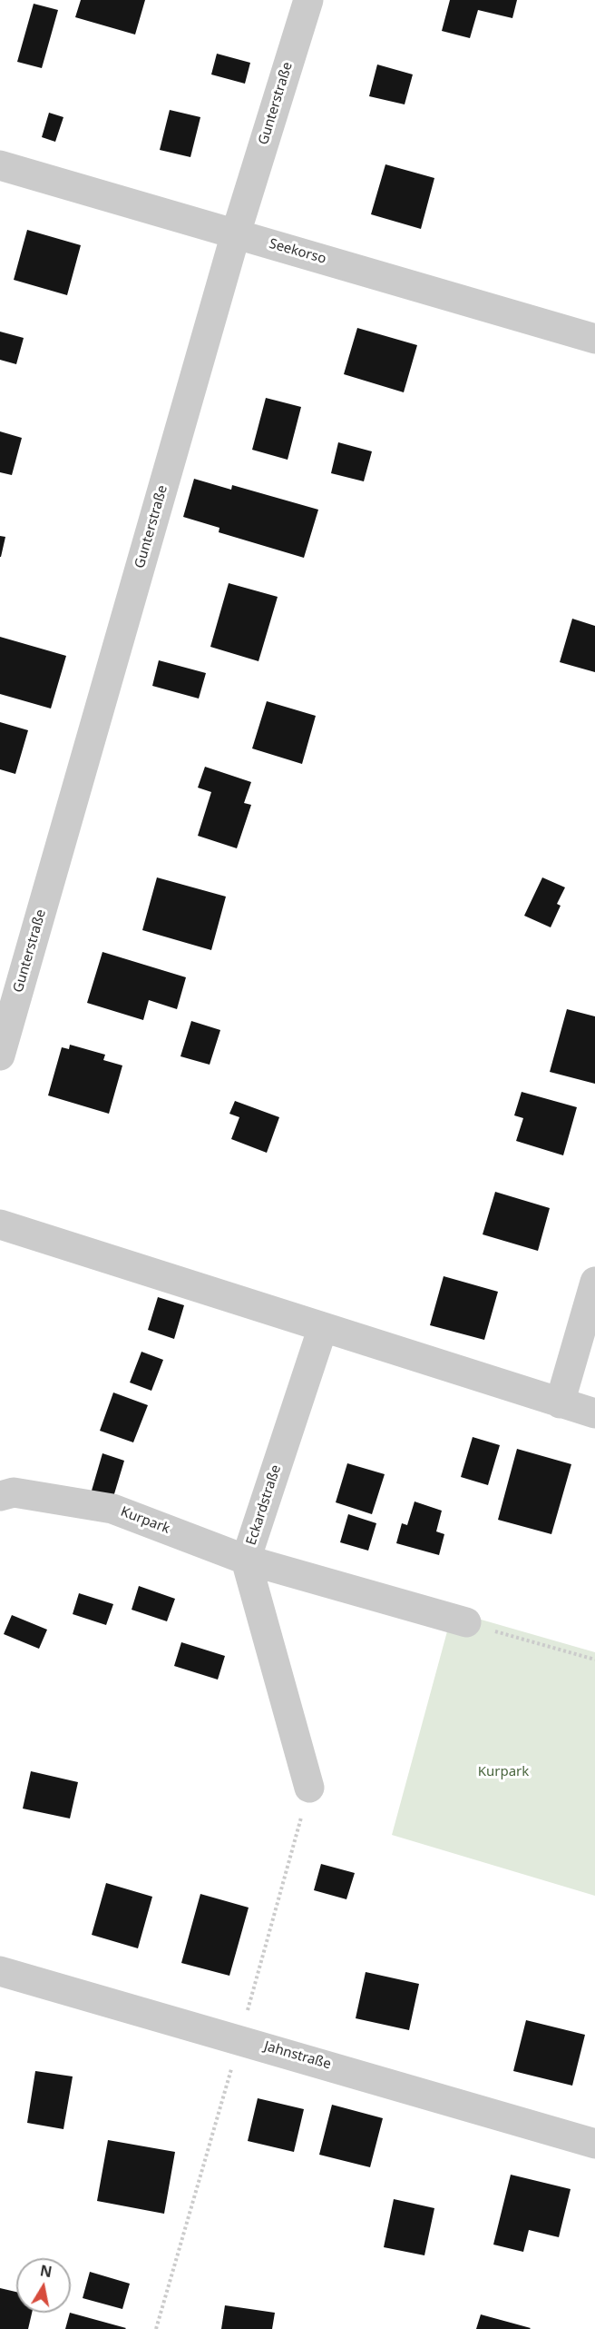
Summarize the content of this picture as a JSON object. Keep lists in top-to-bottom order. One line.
{"streets":{"street":["Gunterstraße","Seekorso","Eckardstraße","Kurpark","Jahnstraße"]},"crossings":[["Gunterstraße","Seekorso"],["Eckardstraße","Kurpark"]],"parks":["Kurpark"],"north":"top"}
